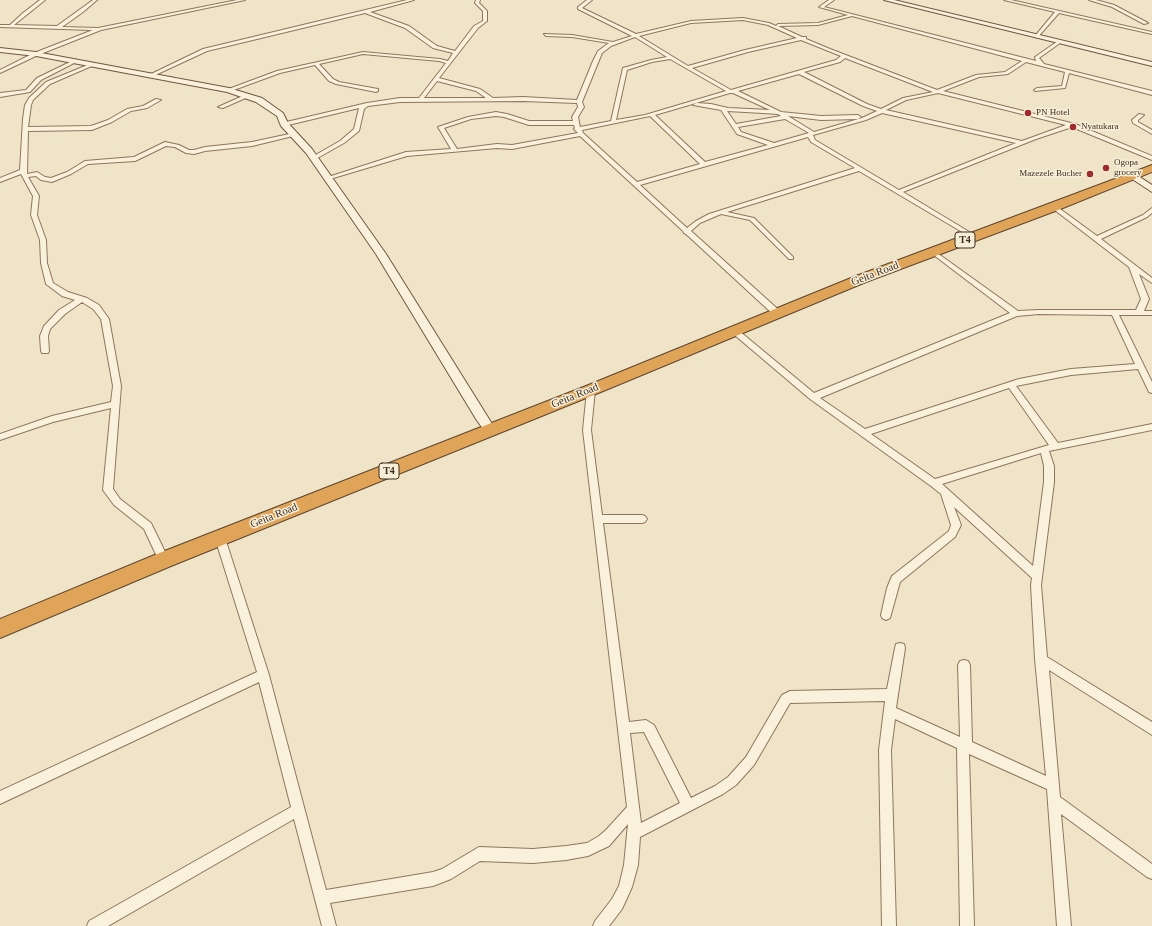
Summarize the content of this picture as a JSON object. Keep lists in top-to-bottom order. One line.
{"streets":{"highway":["T4","Geita Road"]},"places":["PN Hotel","Nyatukara","Ogopa grocery","Mazezele Bucher"]}
